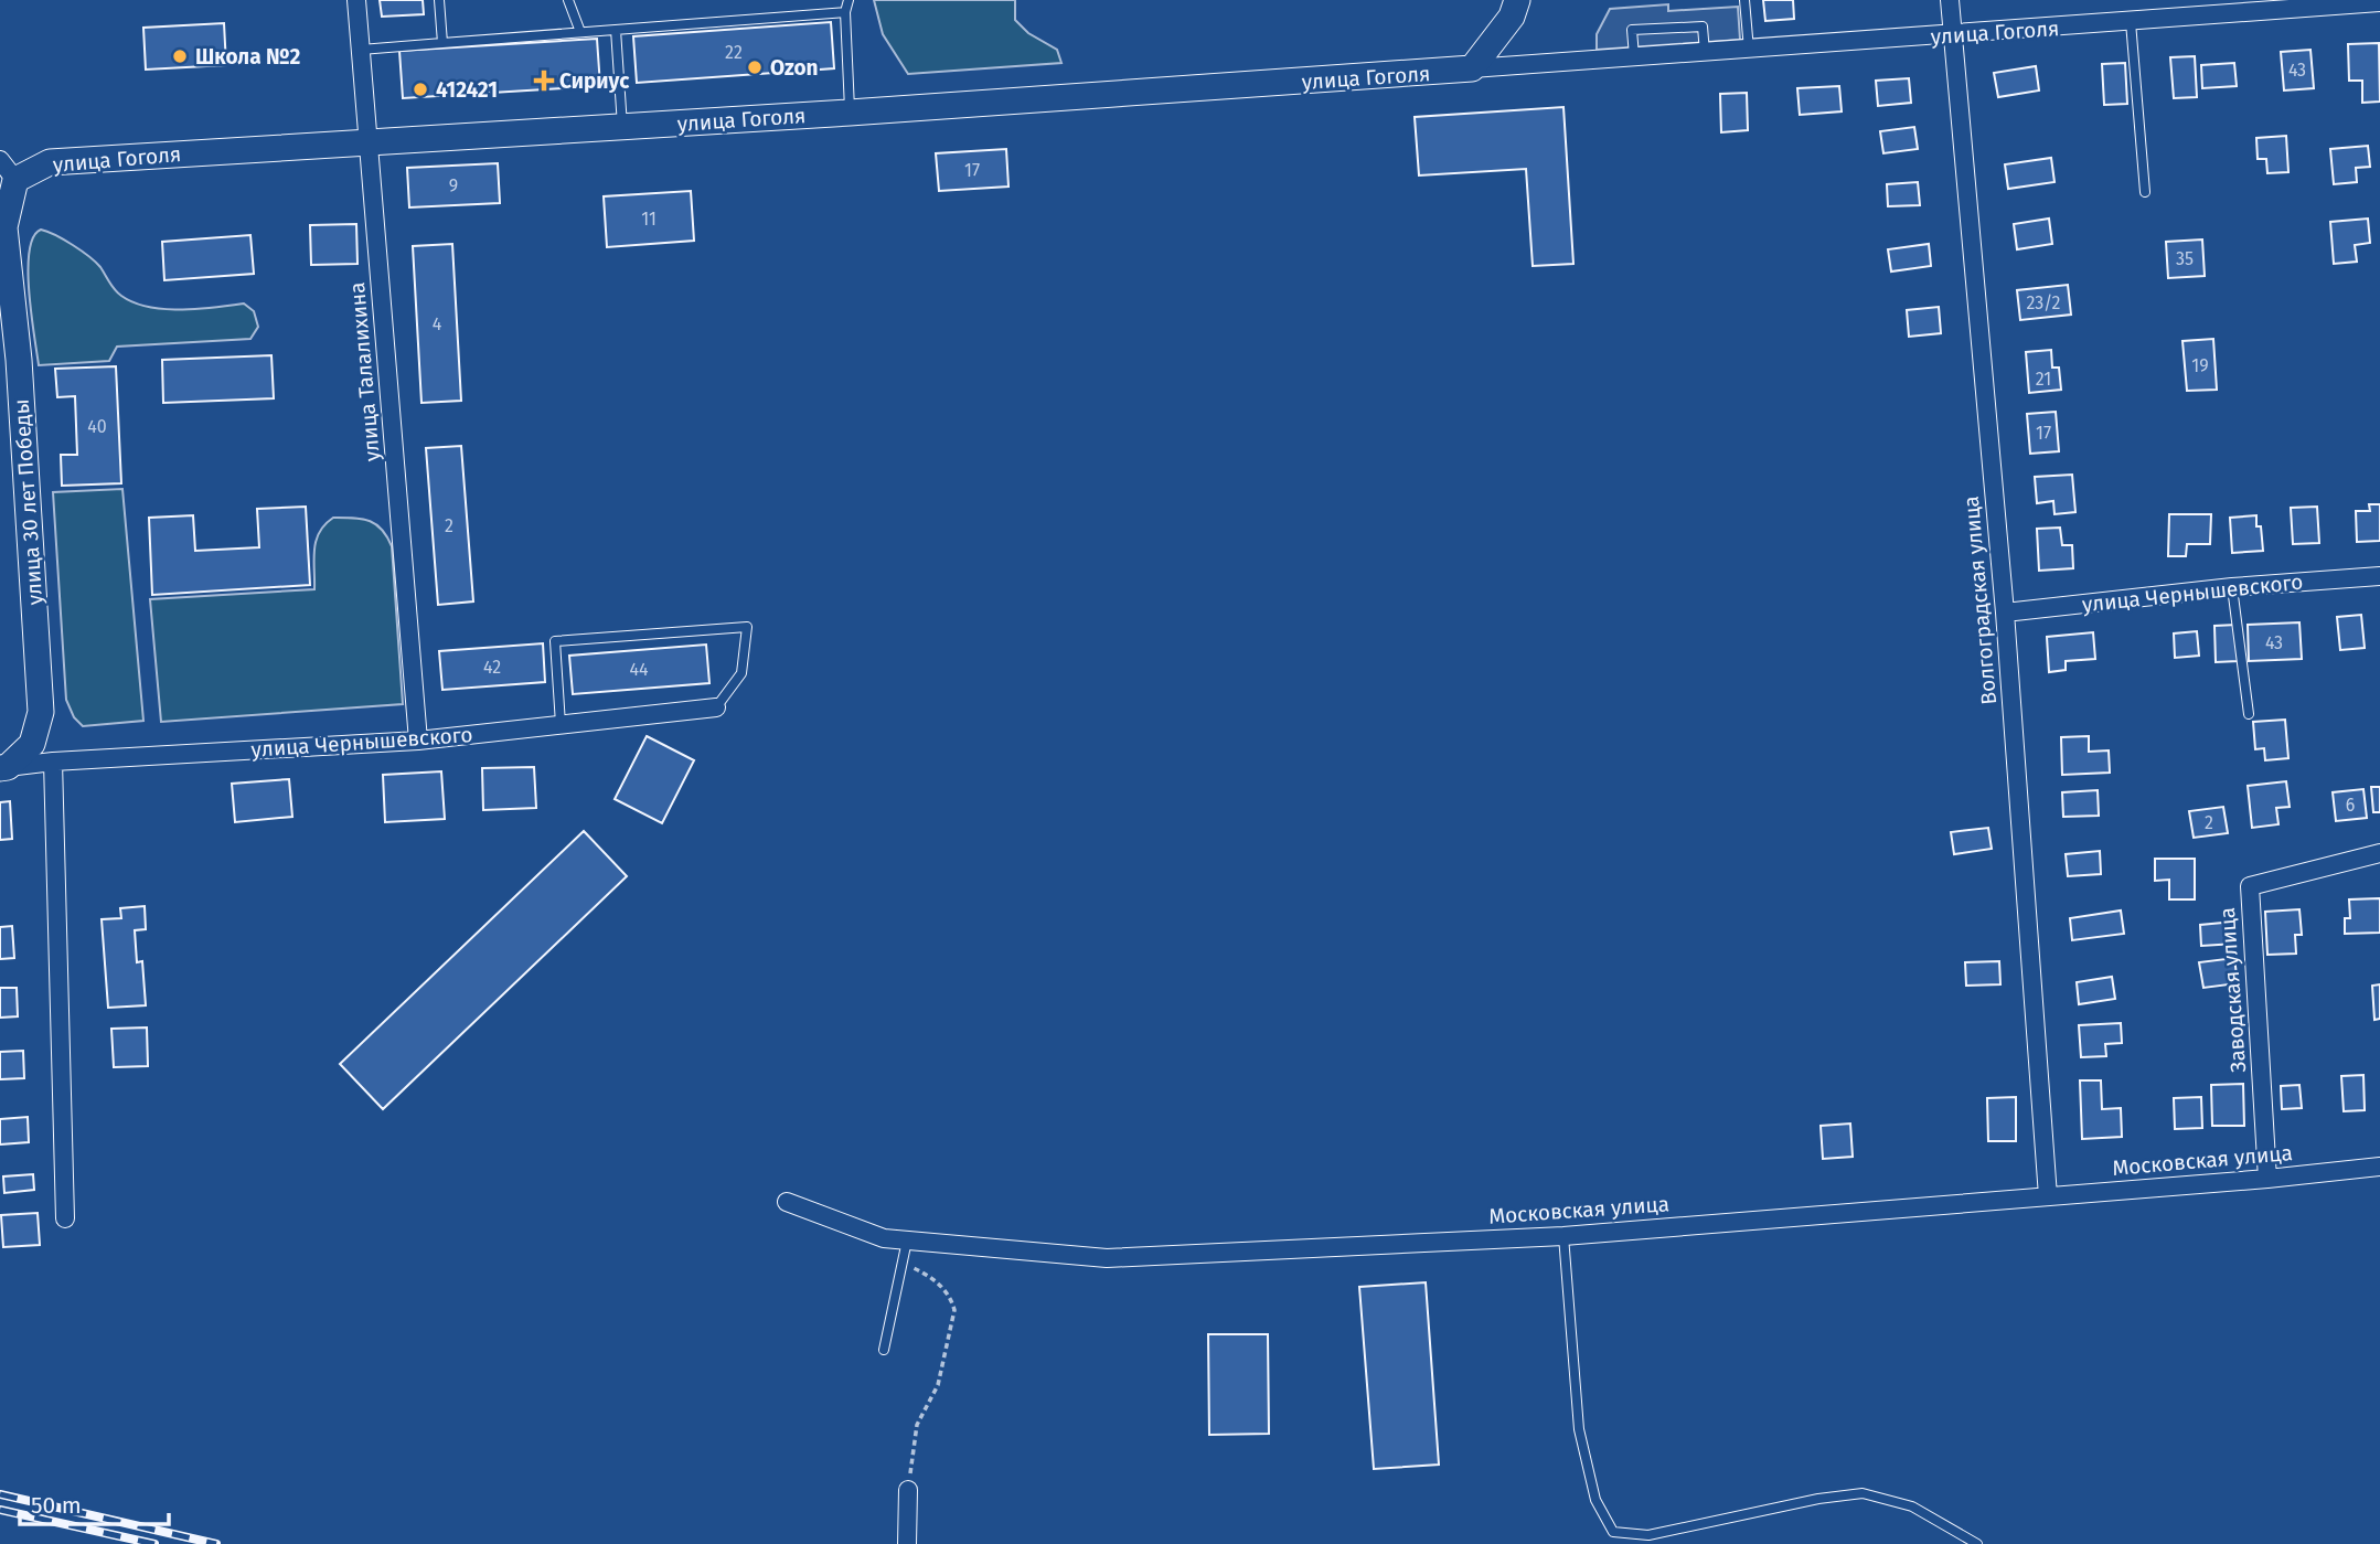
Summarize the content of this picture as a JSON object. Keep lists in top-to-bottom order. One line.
{"streets":{"street":["улица Гоголя","улица Талалихина","улица 30 лет Победы","улица Чернышевского","Волгоградская улица","Заводская улица","Московская улица"]},"crossings":[["улица Гоголя","улица Талалихина"],["улица Гоголя","улица 30 лет Победы"],["улица Гоголя","Волгоградская улица"],["улица Талалихина","улица Чернышевского"],["улица 30 лет Победы","улица Чернышевского"],["улица Чернышевского","Волгоградская улица"],["Волгоградская улица","Московская улица"],["Заводская улица","Московская улица"]],"places":{"other":["Школа №2","Ozon","412421"],"health":["Сириус"]},"house_numbers":["22","43","17","9","11","35","23/2","4","19","21","40","17","2","43","42","44","6","2"],"scale_bar":"50 m"}
